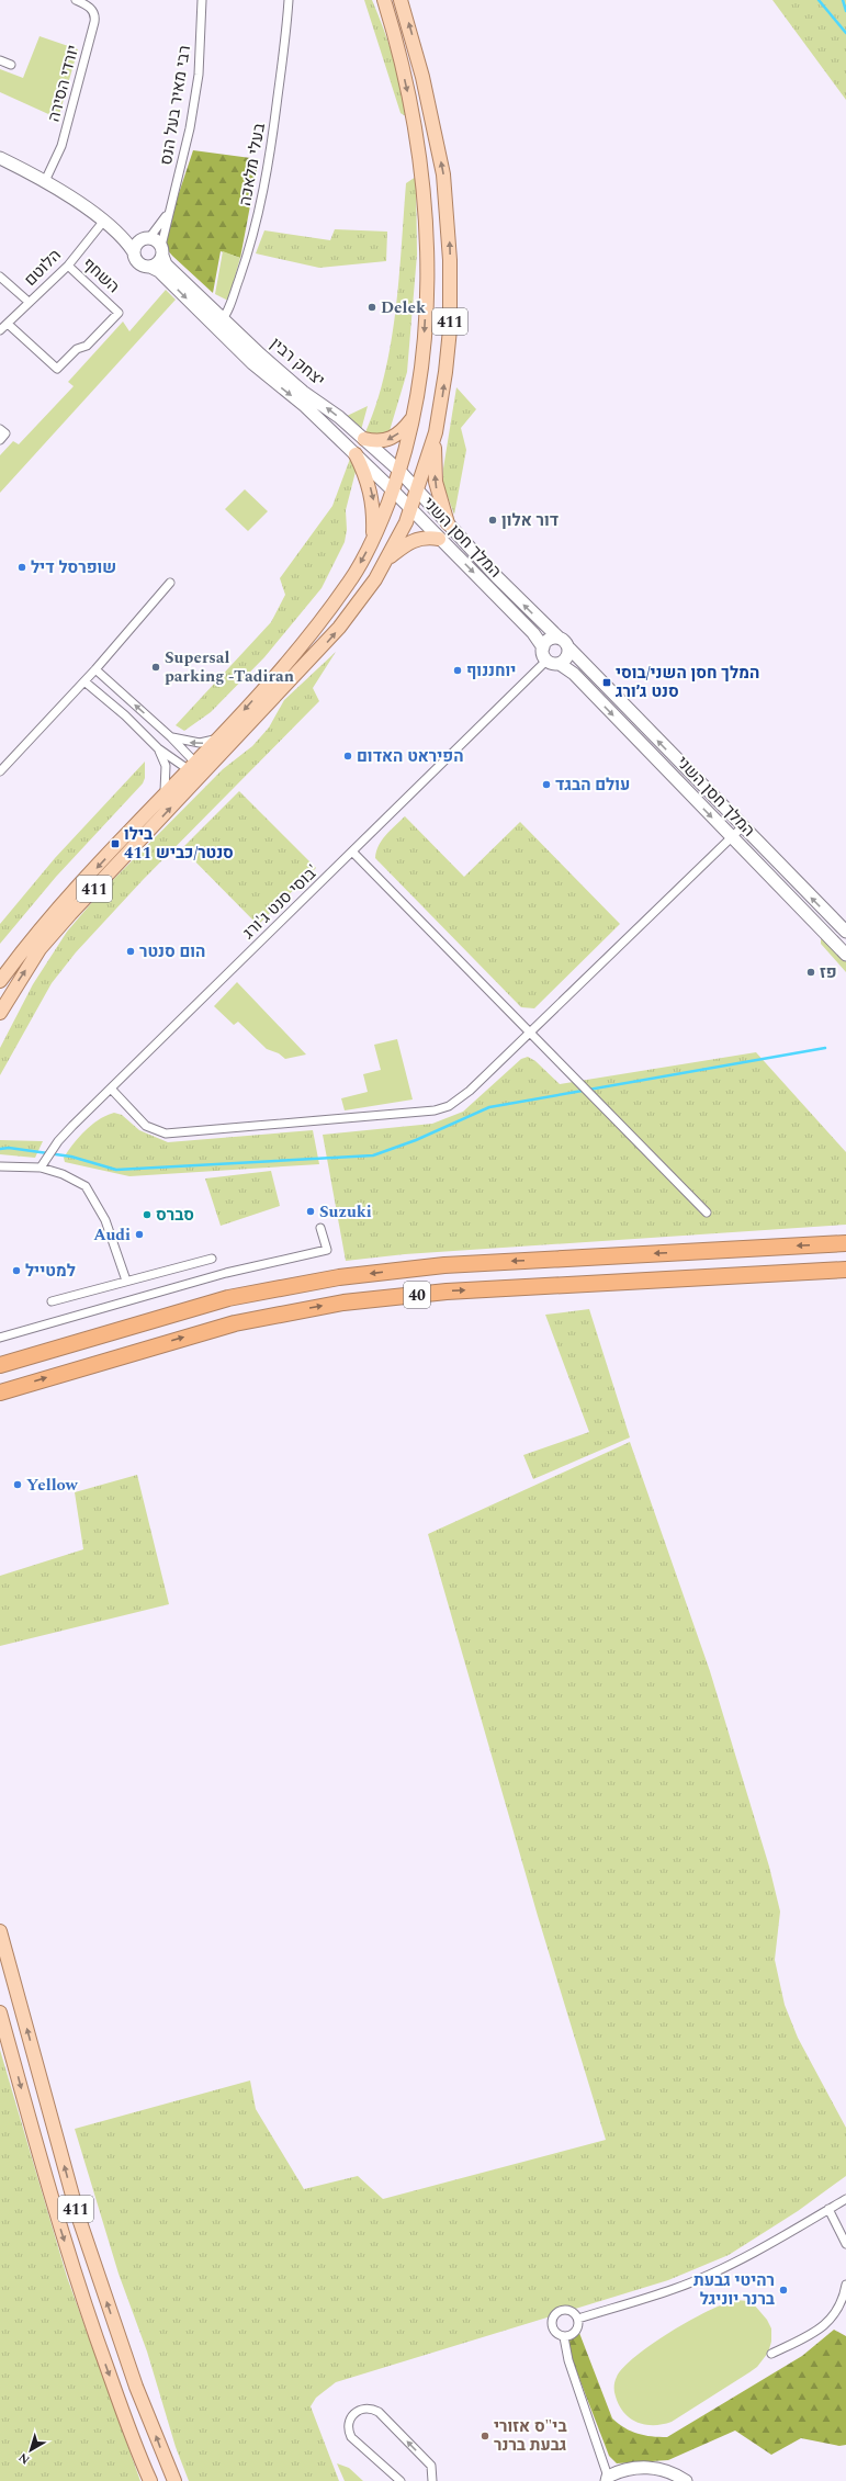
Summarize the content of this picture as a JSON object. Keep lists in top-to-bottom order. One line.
{"streets":{"highway":["40"],"main road":["411"],"street":["יורדי הסירה","רבי מאיר בעל הנס","בעלי מלאכה","הלוטם","השחף","יצחק רבין","המלך חסן השני","בוסי סנט ג'ורג'"]},"crossings":[["רבי מאיר בעל הנס","יצחק רבין"],["בעלי מלאכה","יצחק רבין"],["הלוטם","השחף"],["411","יצחק רבין"],["411","המלך חסן השני"],["יצחק רבין","המלך חסן השני"],["המלך חסן השני","בוסי סנט ג'ורג'"]],"places":{"other":["Delek","דור אלון","שופרסל דיל","Supersal parking -Tadiran","יוחננוף","הפיראט האדום","עולם הבגד","הום סנטר","פז","Suzuki","סברס","Audi","למטייל","Yellow","רהיטי גבעת ברנר יוניגל","בי\"ס אזורי גבעת ברנר"],"transit":["המלך חסן השני/בוסי סנט ג׳ורג","בילו סנטר/כביש 411"]},"north":"bottom left"}
